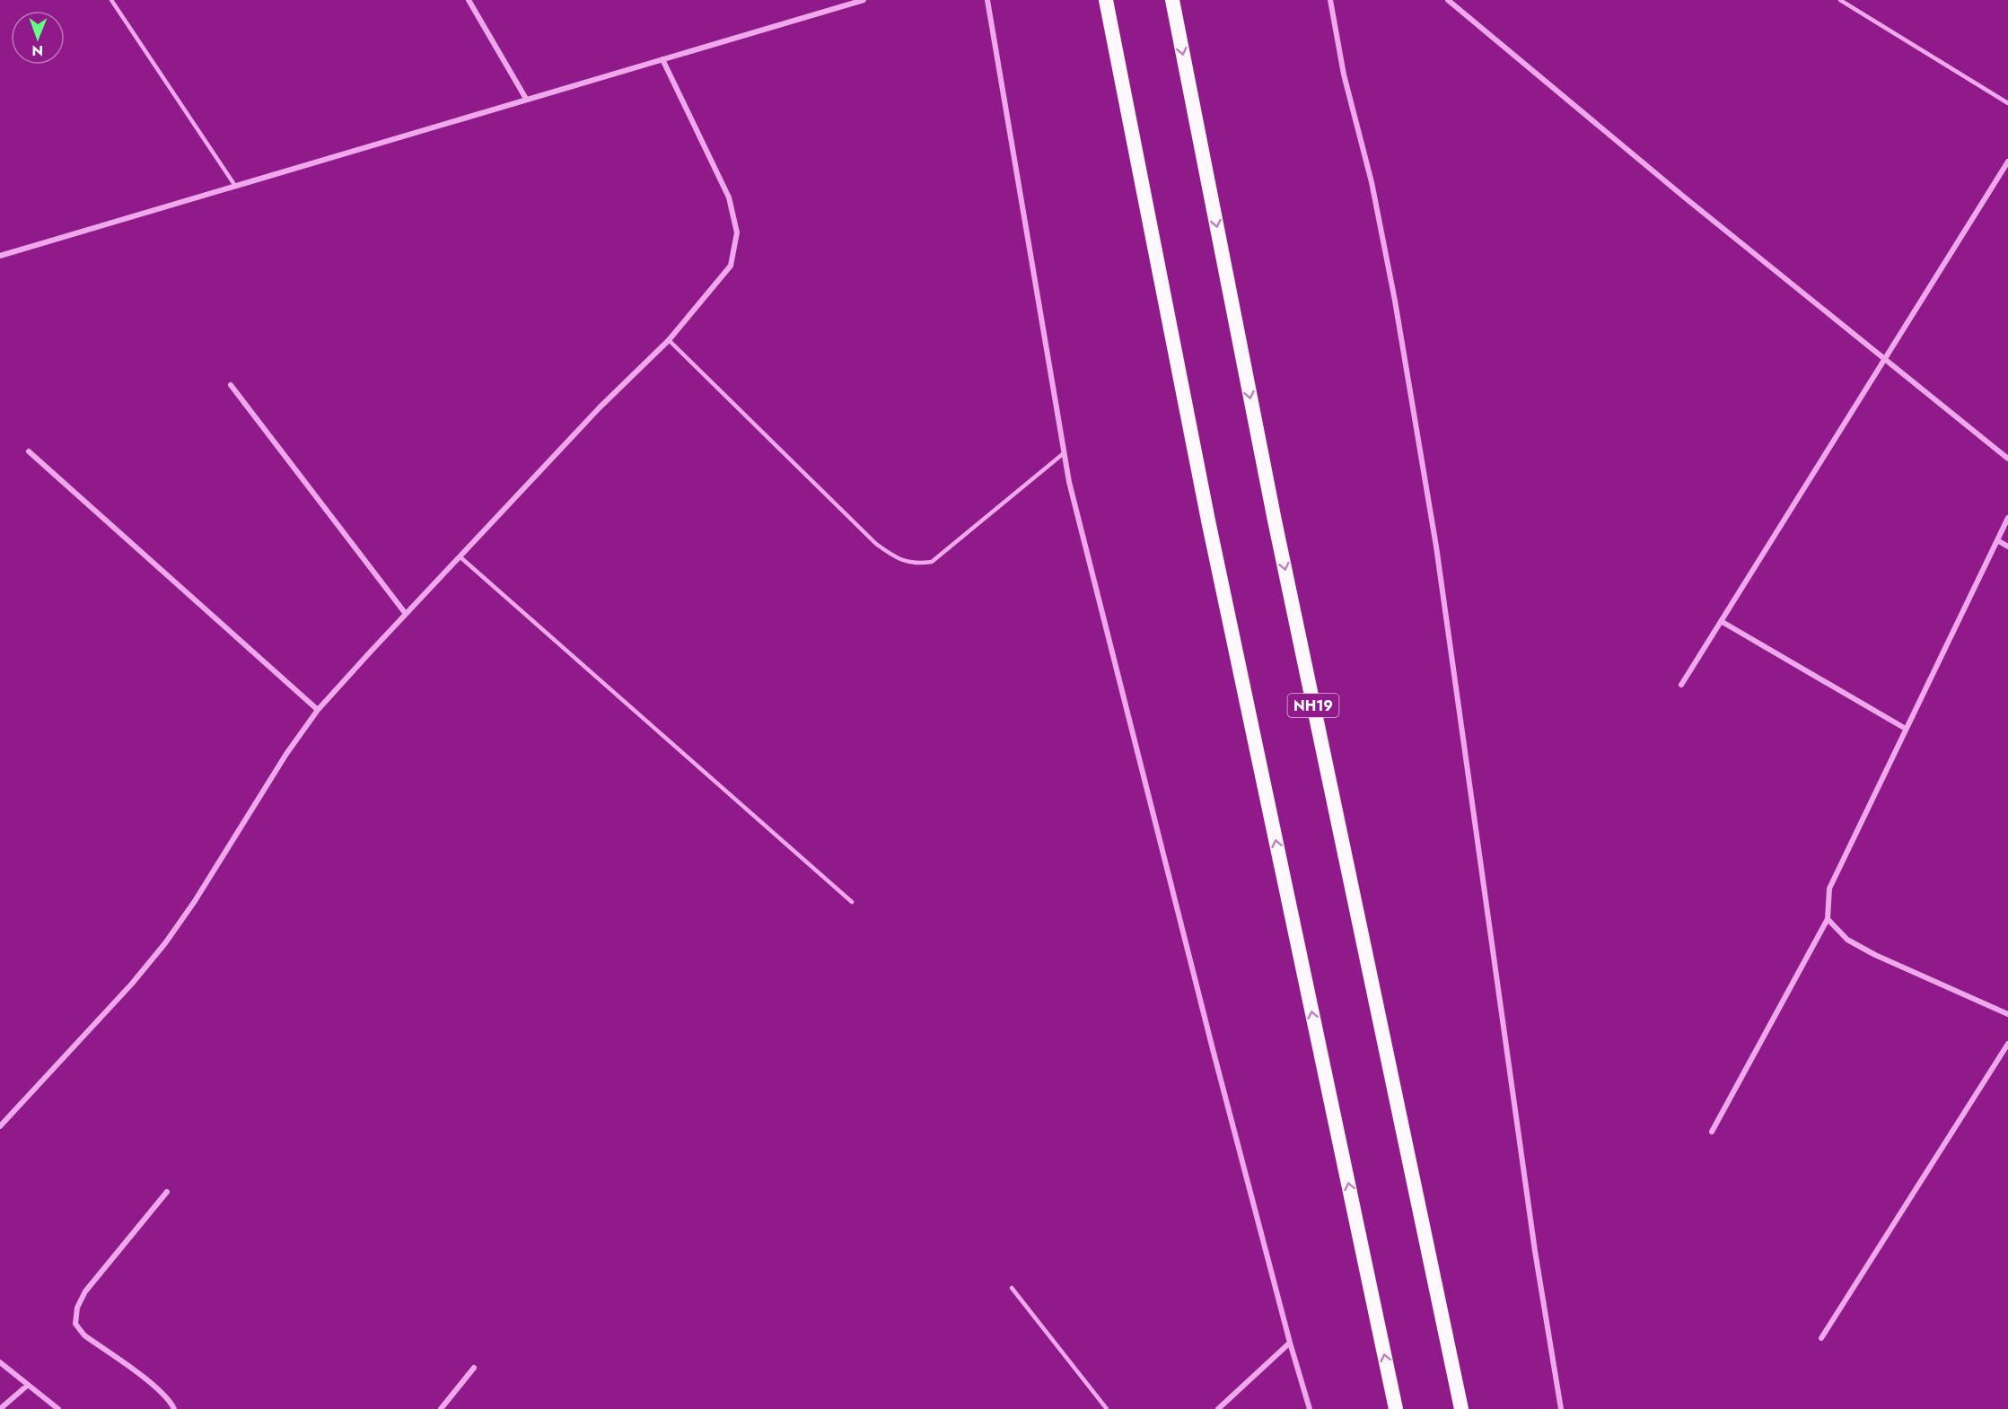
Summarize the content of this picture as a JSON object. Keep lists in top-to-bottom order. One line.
{"streets":{"highway":["NH19"]},"north":"bottom"}
